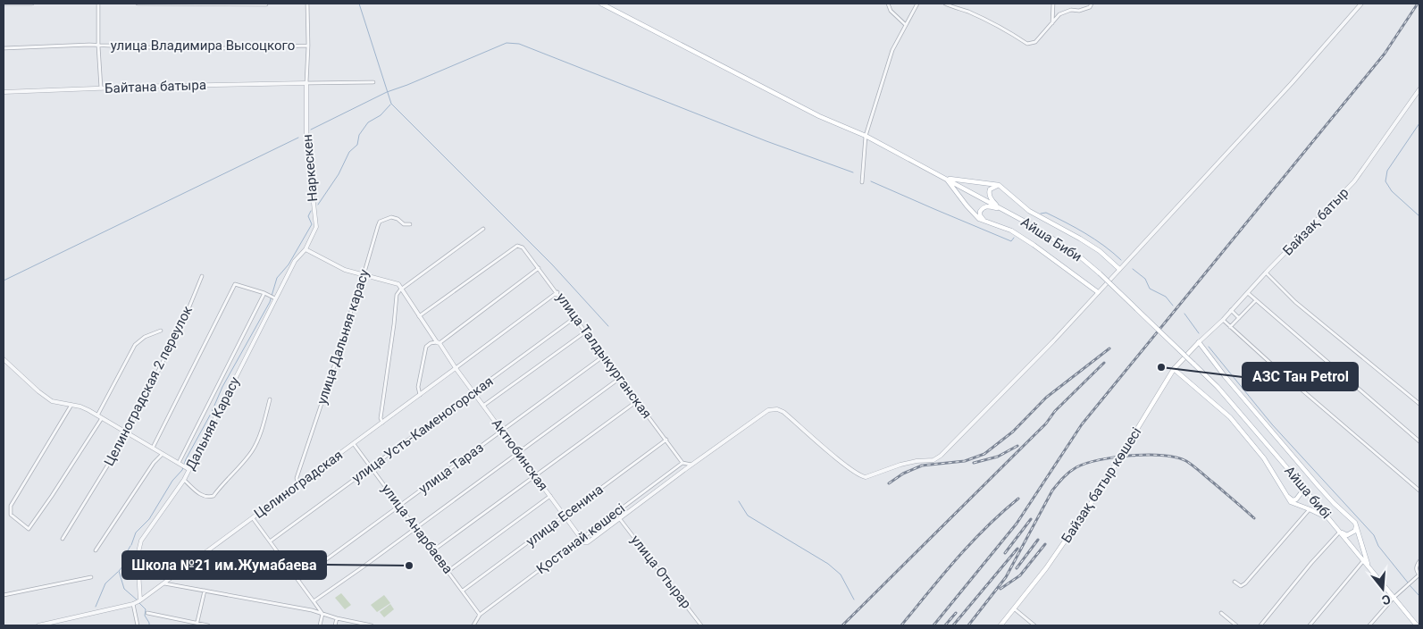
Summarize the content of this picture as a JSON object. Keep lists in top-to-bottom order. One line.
{"streets":{"main road":["Айша Биби","Байзақ батыр көшесі","Айша бибі"],"street":["улица Владимира Высоцкого","Байтана батыра","Наркескен","Байзақ батыр","улица Дальняя карасу","улица Талдыкурганская","Целиноградская 2 переулок","Дальняя Карасу","улица Усть-Каменогорская","Актюбинская","улица Тараз","Целиноградская","улица Есенина","улица Анарбаева","Қостанай көшесі","улица Отырар"]},"crossings":[["улица Владимира Высоцкого","Байтана батыра"],["улица Владимира Высоцкого","Наркескен"],["Байтана батыра","Наркескен"],["Наркескен","Дальняя Карасу"],["Байзақ батыр","Байзақ батыр көшесі"],["Айша Биби","Айша бибі"],["улица Дальняя карасу","Целиноградская"],["улица Талдыкурганская","улица Усть-Каменогорская"],["улица Талдыкурганская","Актюбинская"],["улица Талдыкурганская","улица Тараз"],["улица Талдыкурганская","улица Есенина"],["улица Талдыкурганская","Қостанай көшесі"],["Дальняя Карасу","Целиноградская"],["улица Усть-Каменогорская","Актюбинская"],["улица Усть-Каменогорская","улица Анарбаева"],["Актюбинская","улица Тараз"],["Актюбинская","Целиноградская"],["Актюбинская","улица Есенина"],["Актюбинская","Қостанай көшесі"],["Актюбинская","улица Отырар"],["улица Тараз","улица Анарбаева"],["Целиноградская","улица Анарбаева"],["улица Есенина","улица Анарбаева"],["улица Анарбаева","Қостанай көшесі"]],"places":["АЗС Тан Petrol","Школа №21 им.Жумабаева"],"north":"bottom"}
